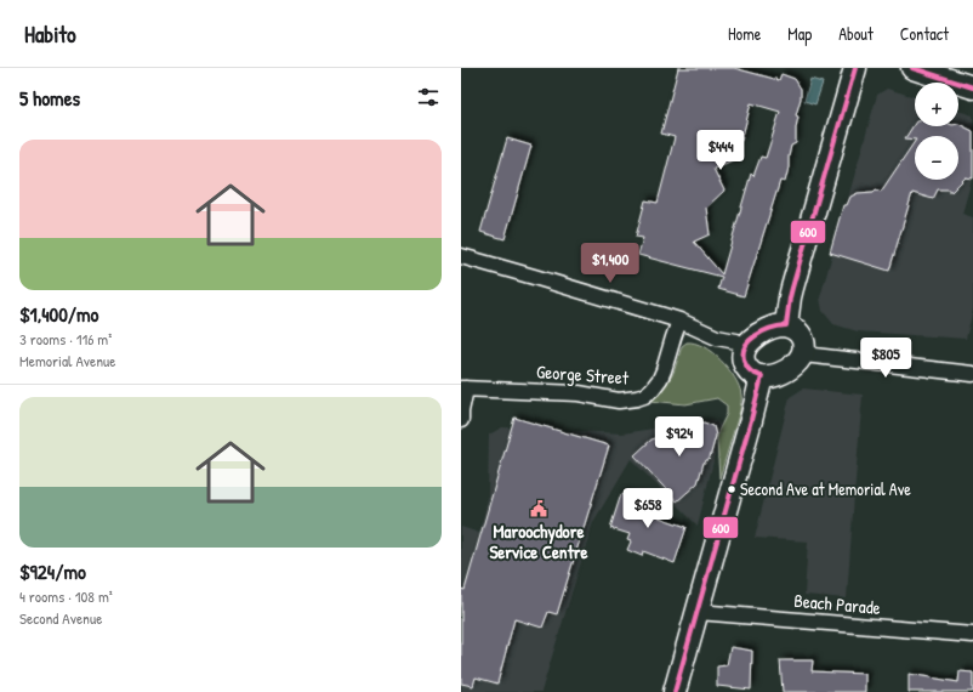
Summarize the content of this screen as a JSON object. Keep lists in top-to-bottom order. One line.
{"streets":{"street":["George Street","Beach Parade"]},"places":{"other":["Second Ave at Memorial Ave"],"public building":["Maroochydore Service Centre"]},"lines":["transit line 600"],"page":{"header":"Habito","nav":["Home","Map","About","Contact"],"heading":"5 homes","map_buttons":["+","−"],"list":[{"name":"$1,400/mo","note":"3 rooms · 116 m² · Memorial Avenue"},{"name":"$924/mo","note":"4 rooms · 108 m² · Second Avenue"}],"price":["$444","$1,400","$805","$924","$658"]}}
